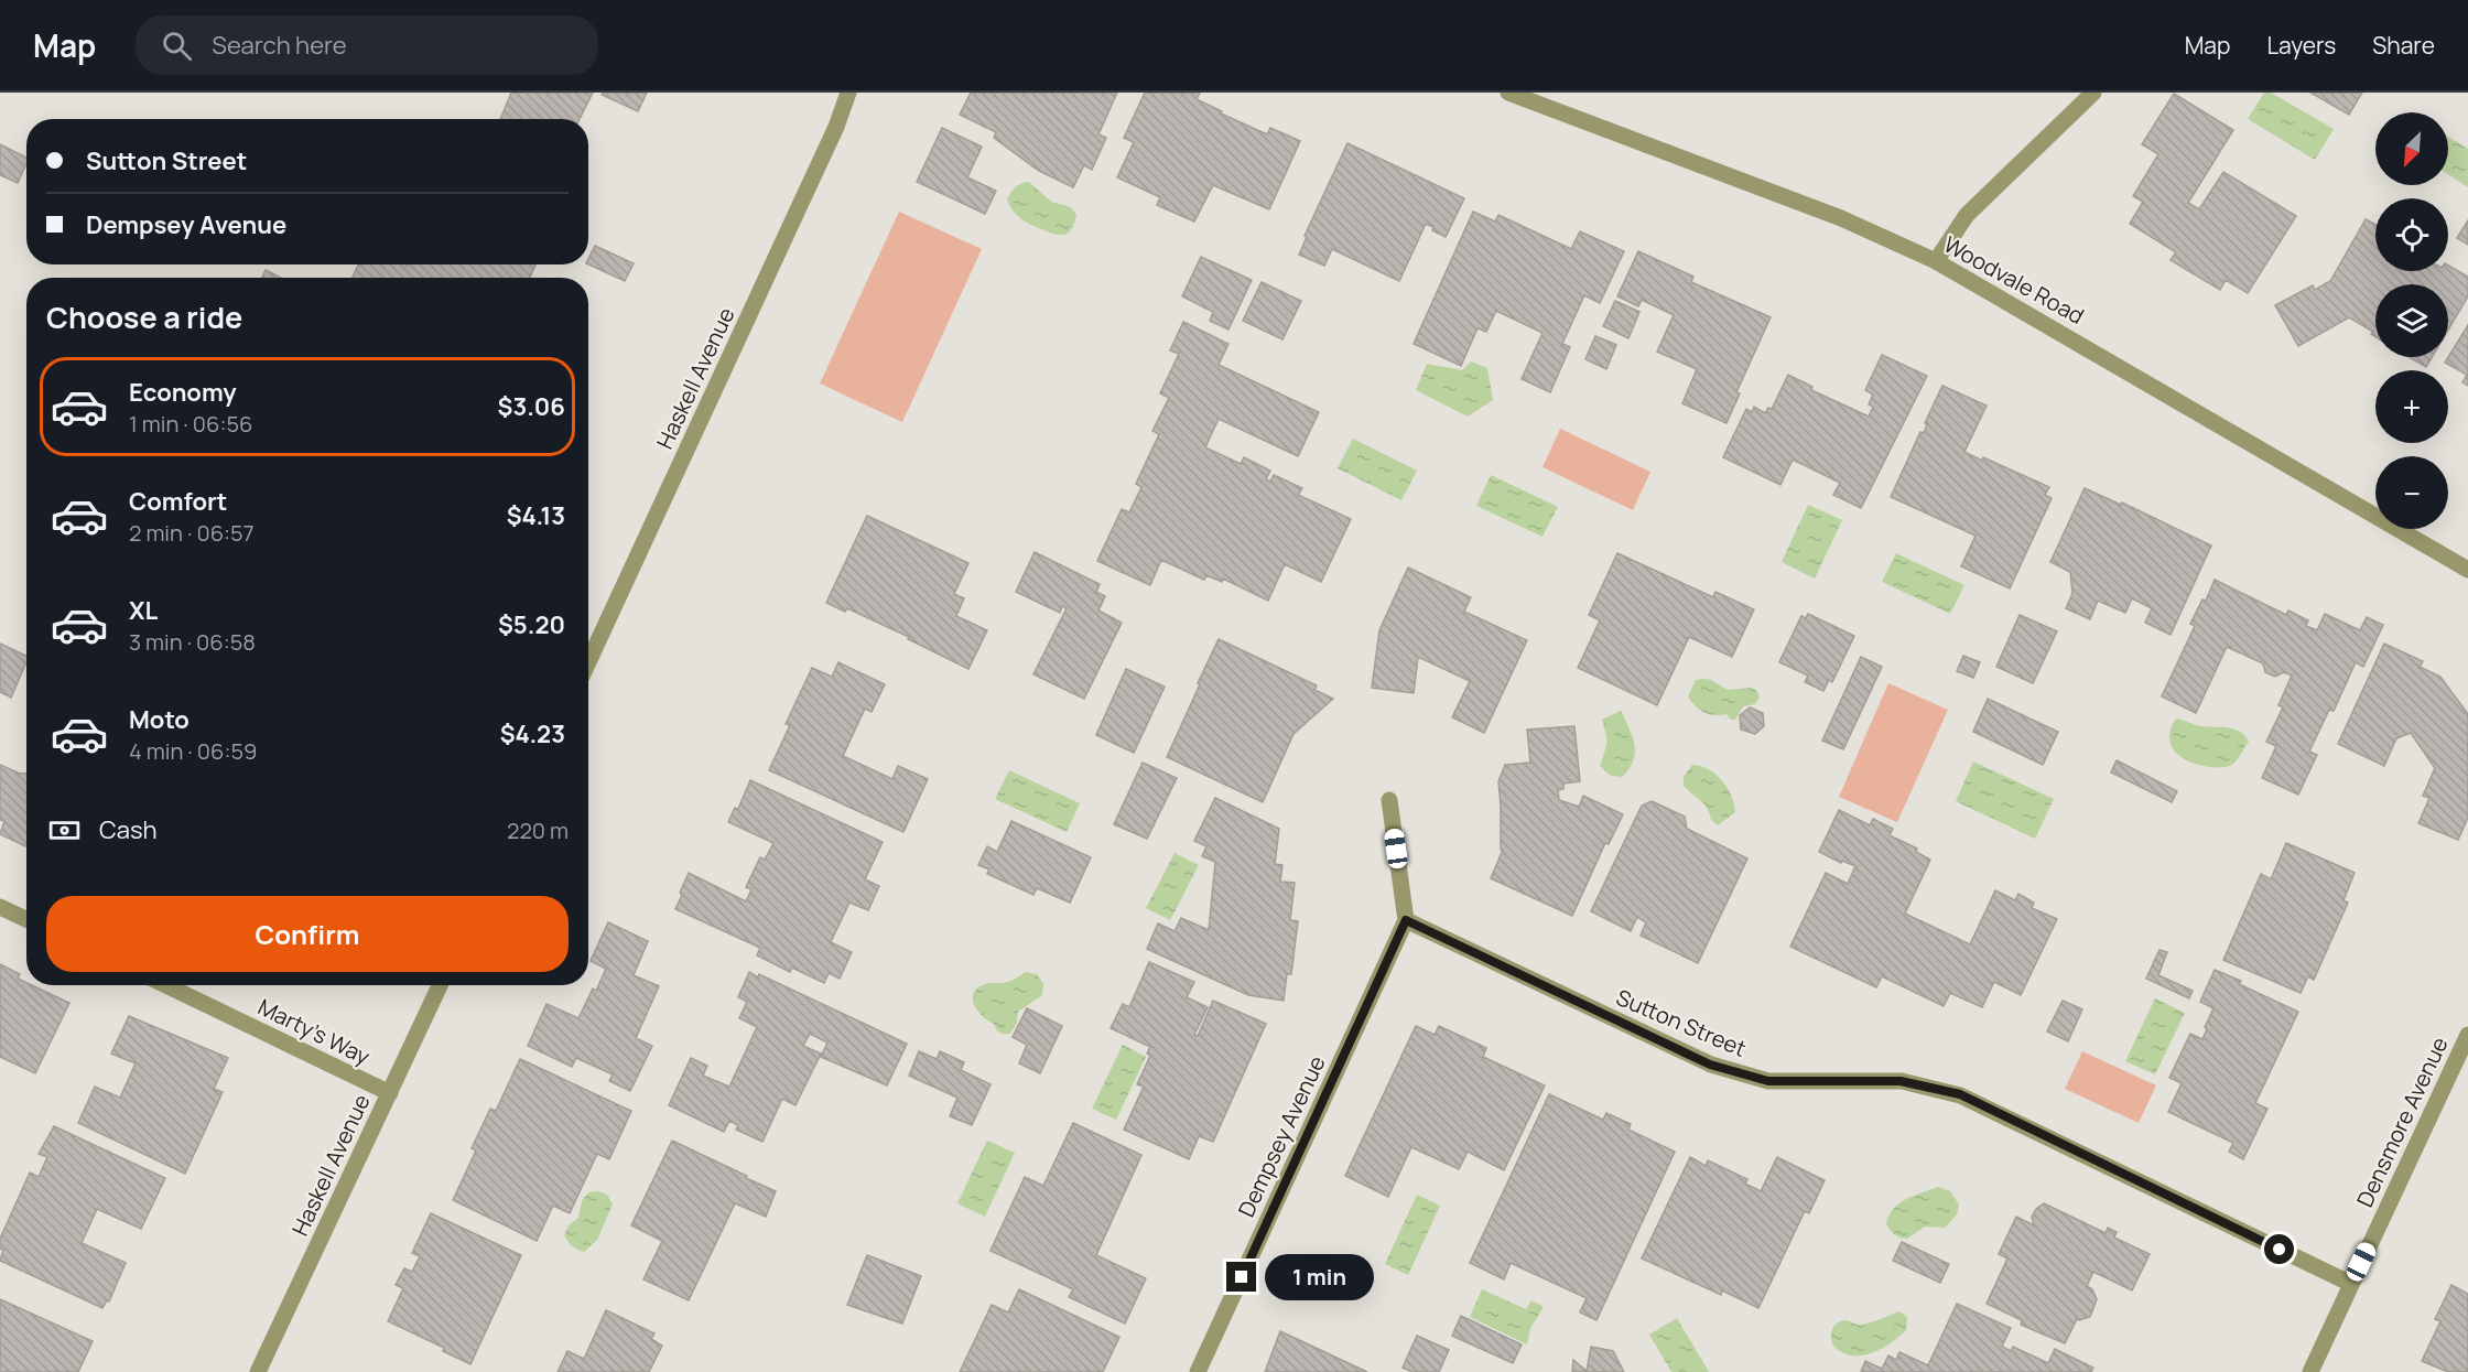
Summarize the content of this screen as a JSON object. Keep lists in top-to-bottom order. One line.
{"streets":{"street":["Woodvale Road","Haskell Avenue","Sutton Street","Marty's Way","Densmore Avenue","Dempsey Avenue"]},"crossings":[["Haskell Avenue","Marty's Way"],["Sutton Street","Densmore Avenue"],["Sutton Street","Dempsey Avenue"]],"north":"bottom left","page":{"header":"Map","search":"Search here","nav":["Map","Layers","Share"],"map_buttons":["+","−"],"banner":["Sutton Street","Dempsey Avenue"],"heading":"Choose a ride","list":[{"name":"Economy","note":"1 min · 06:56","value":"$3.06"},{"name":"Comfort","note":"2 min · 06:57","value":"$4.13"},{"name":"XL","note":"3 min · 06:58","value":"$5.20"},{"name":"Moto","note":"4 min · 06:59","value":"$4.23"}],"pay":["Cash","220 m"],"buttons":"Confirm","bubble":"1 min"}}
